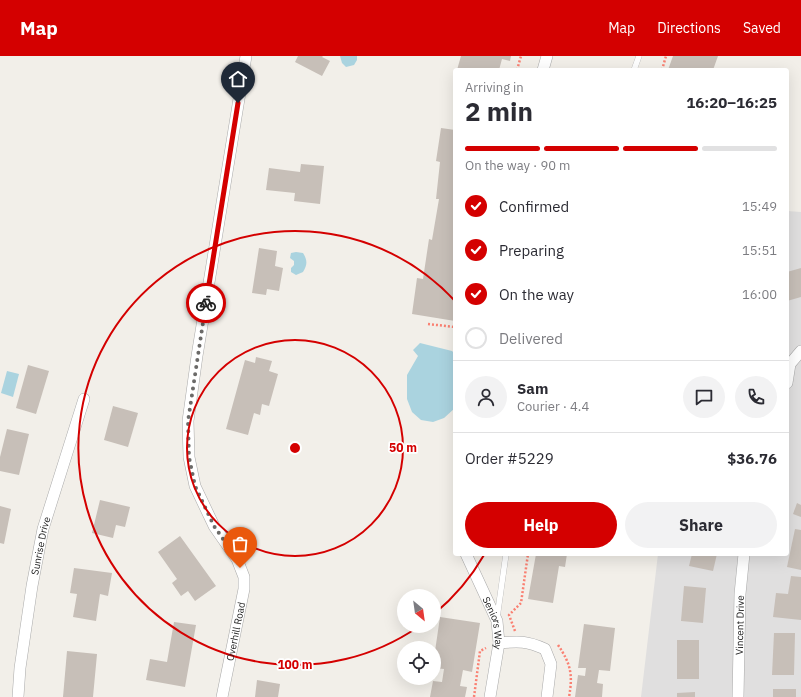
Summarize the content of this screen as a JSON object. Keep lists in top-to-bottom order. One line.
{"streets":{"street":["Sunrise Drive","Seniors Way","Vincent Drive","Overhill Road"]},"north":"bottom right","page":{"header":"Map","nav":["Map","Directions","Saved"],"heading":["2 min","Arriving in","16:20–16:25"],"panel":["Sam","Courier · 4.4","Order #5229","$36.76"],"bar":"On the way · 90 m","list":[["Confirmed","15:49"],["Preparing","15:51"],["On the way","16:00"],"Delivered"],"buttons":["Help","Share"]},"rings":["50 m","100 m"]}
